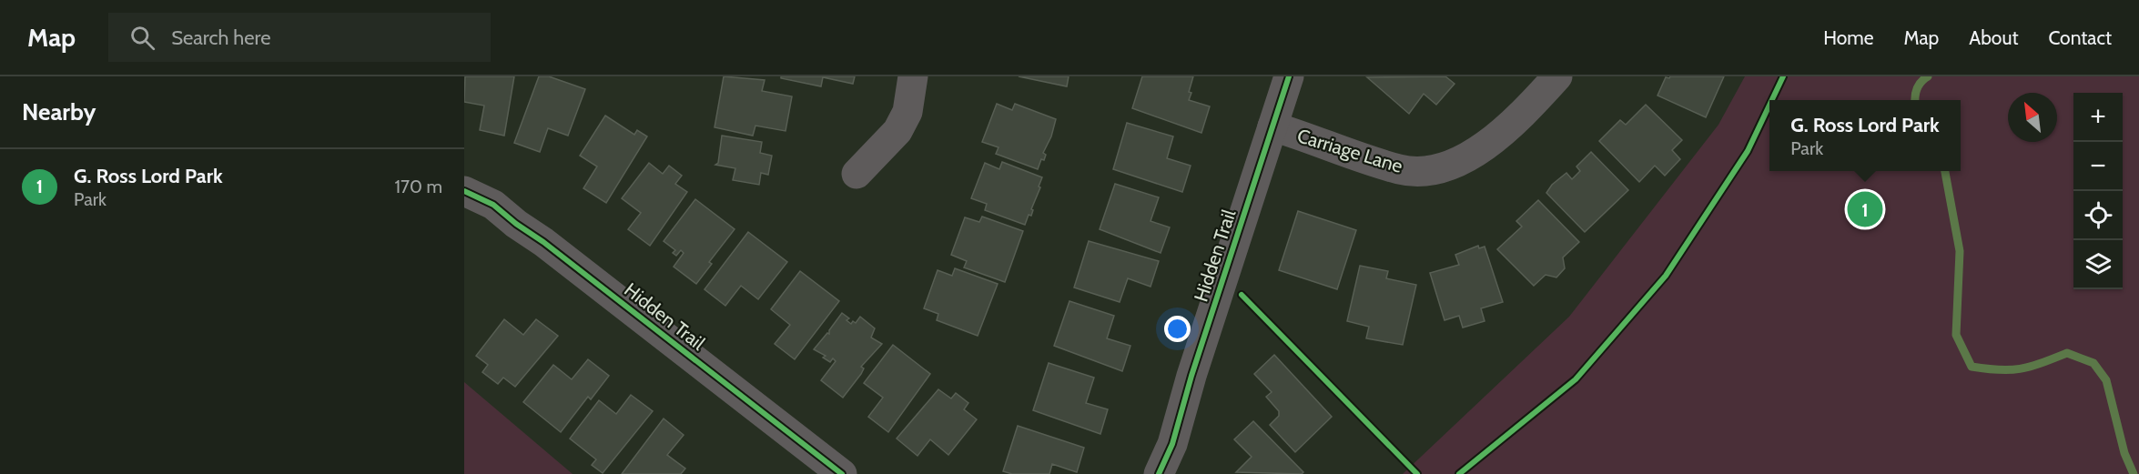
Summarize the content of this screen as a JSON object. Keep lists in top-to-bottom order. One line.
{"streets":{"street":["Carriage Lane","Hidden Trail"]},"crossings":[["Carriage Lane","Hidden Trail"]],"north":"top left","page":{"header":"Map","search":"Search here","nav":["Home","Map","About","Contact"],"heading":"Nearby","map_buttons":["+","−"],"popup":["G. Ross Lord Park","Park"],"list":[{"mark":"1","name":"G. Ross Lord Park","note":"Park","value":"170 m"}],"pins":"1"}}
